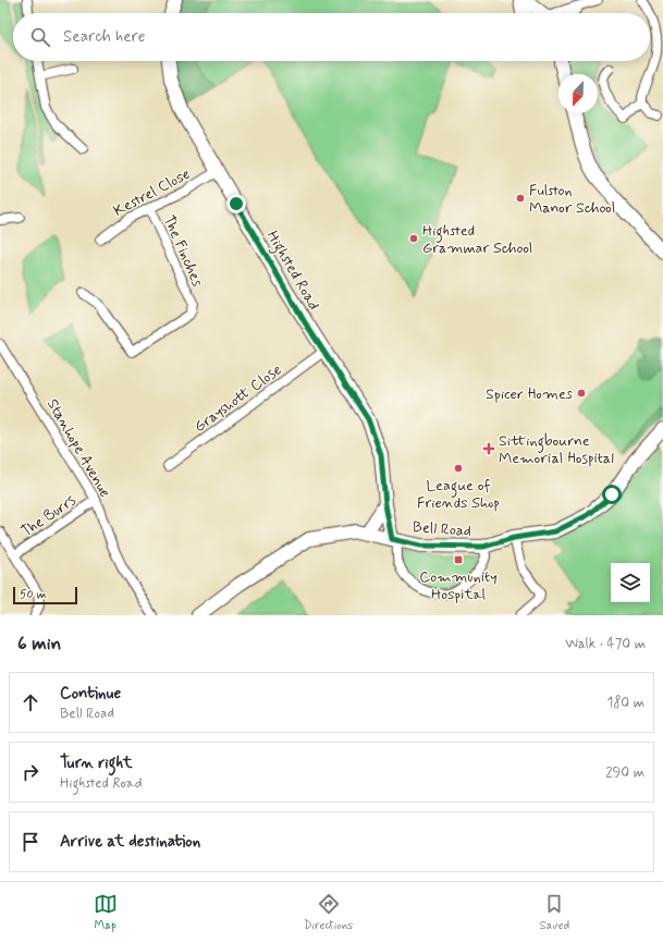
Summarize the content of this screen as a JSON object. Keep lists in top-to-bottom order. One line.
{"streets":{"street":["Kestrel Close","The Finches","Highsted Road","Grayshott Close","Stanhope Avenue","The Burrs","Bell Road"]},"crossings":[["Kestrel Close","The Finches"],["Kestrel Close","Highsted Road"],["Highsted Road","Grayshott Close"],["Highsted Road","Bell Road"],["Stanhope Avenue","The Burrs"]],"places":{"other":["Fulston Manor School","Highsted Grammar School","Spicer Homes","League of Friends Shop"],"health":["Sittingbourne Memorial Hospital"],"transit":["Community Hospital"]},"scale_bar":"50 m","north":"bottom left","page":{"search":"Search here","scale":"50 m","heading":["6 min","Walk · 470 m"],"list":[["Continue","Bell Road","180 m"],["Turn right","Highsted Road","290 m"],"Arrive at destination"],"nav":["Map","Directions","Saved"]}}
